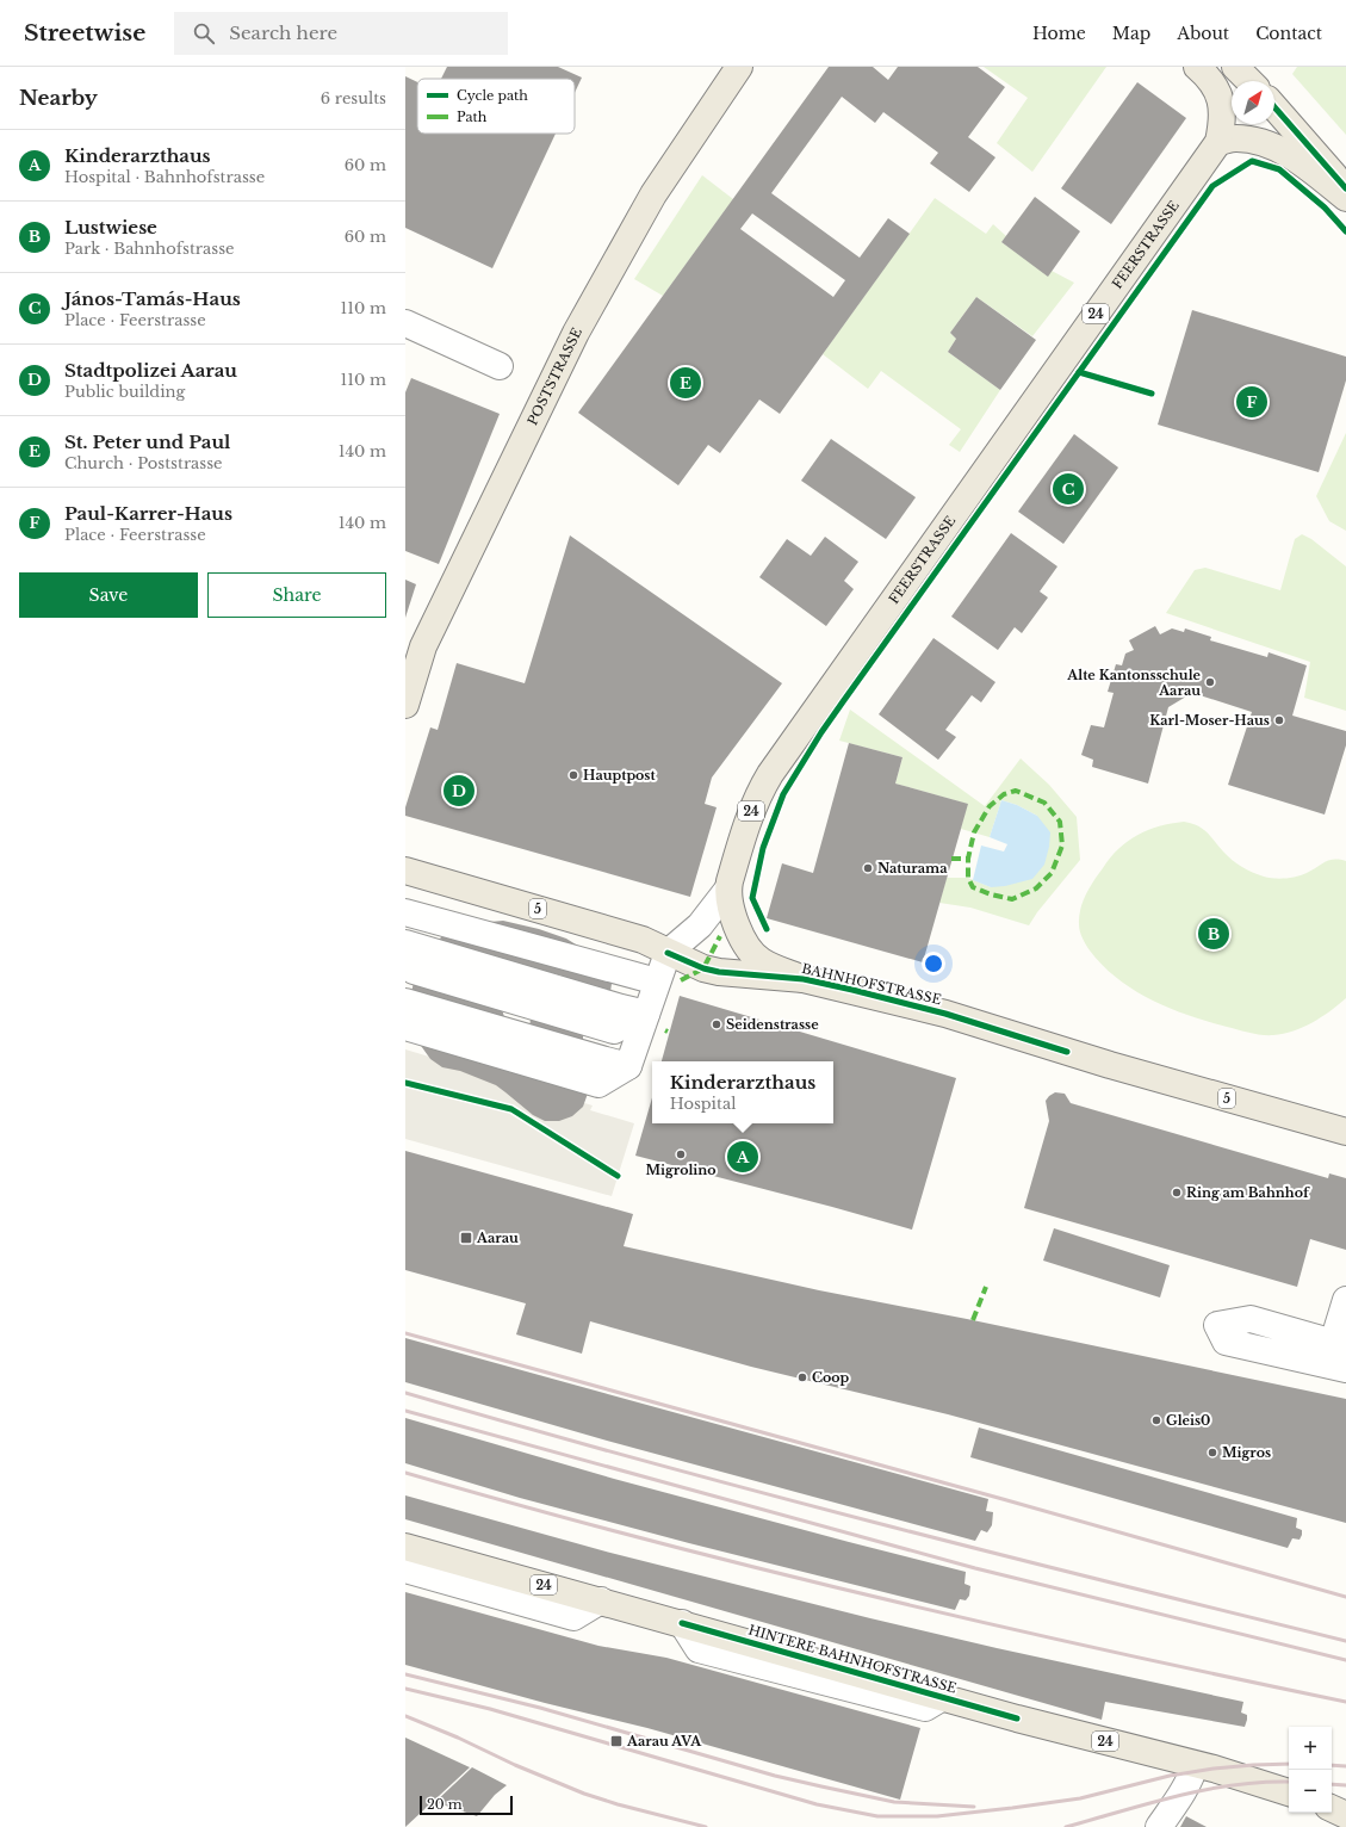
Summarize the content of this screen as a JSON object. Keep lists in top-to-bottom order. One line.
{"streets":{"main road":["FEERSTRASSE","24","POSTSTRASSE","5","BAHNHOFSTRASSE","HINTERE BAHNHOFSTRASSE"]},"crossings":[["FEERSTRASSE","BAHNHOFSTRASSE"]],"places":{"other":["Alte Kantonsschule Aarau","Karl-Moser-Haus","Hauptpost","Naturama","Seidenstrasse","Migrolino","Ring am Bahnhof","Coop","Gleis0","Migros"],"transit":["Aarau","Aarau AVA"]},"legend":["Cycle path","Path"],"scale_bar":"20 m","north":"top right","page":{"header":"Streetwise","search":"Search here","nav":["Home","Map","About","Contact"],"heading":["Nearby","6 results"],"list":[{"mark":"A","name":"Kinderarzthaus","note":"Hospital · Bahnhofstrasse","value":"60 m"},{"mark":"B","name":"Lustwiese","note":"Park · Bahnhofstrasse","value":"60 m"},{"mark":"C","name":"János-Tamás-Haus","note":"Place · Feerstrasse","value":"110 m"},{"mark":"D","name":"Stadtpolizei Aarau","note":"Public building","value":"110 m"},{"mark":"E","name":"St. Peter und Paul","note":"Church · Poststrasse","value":"140 m"},{"mark":"F","name":"Paul-Karrer-Haus","note":"Place · Feerstrasse","value":"140 m"}],"pins":["E","F","C","D","B","A"],"buttons":["Save","Share"],"popup":["Kinderarzthaus","Hospital"],"map_buttons":["+","−"],"scale":"20 m"}}
